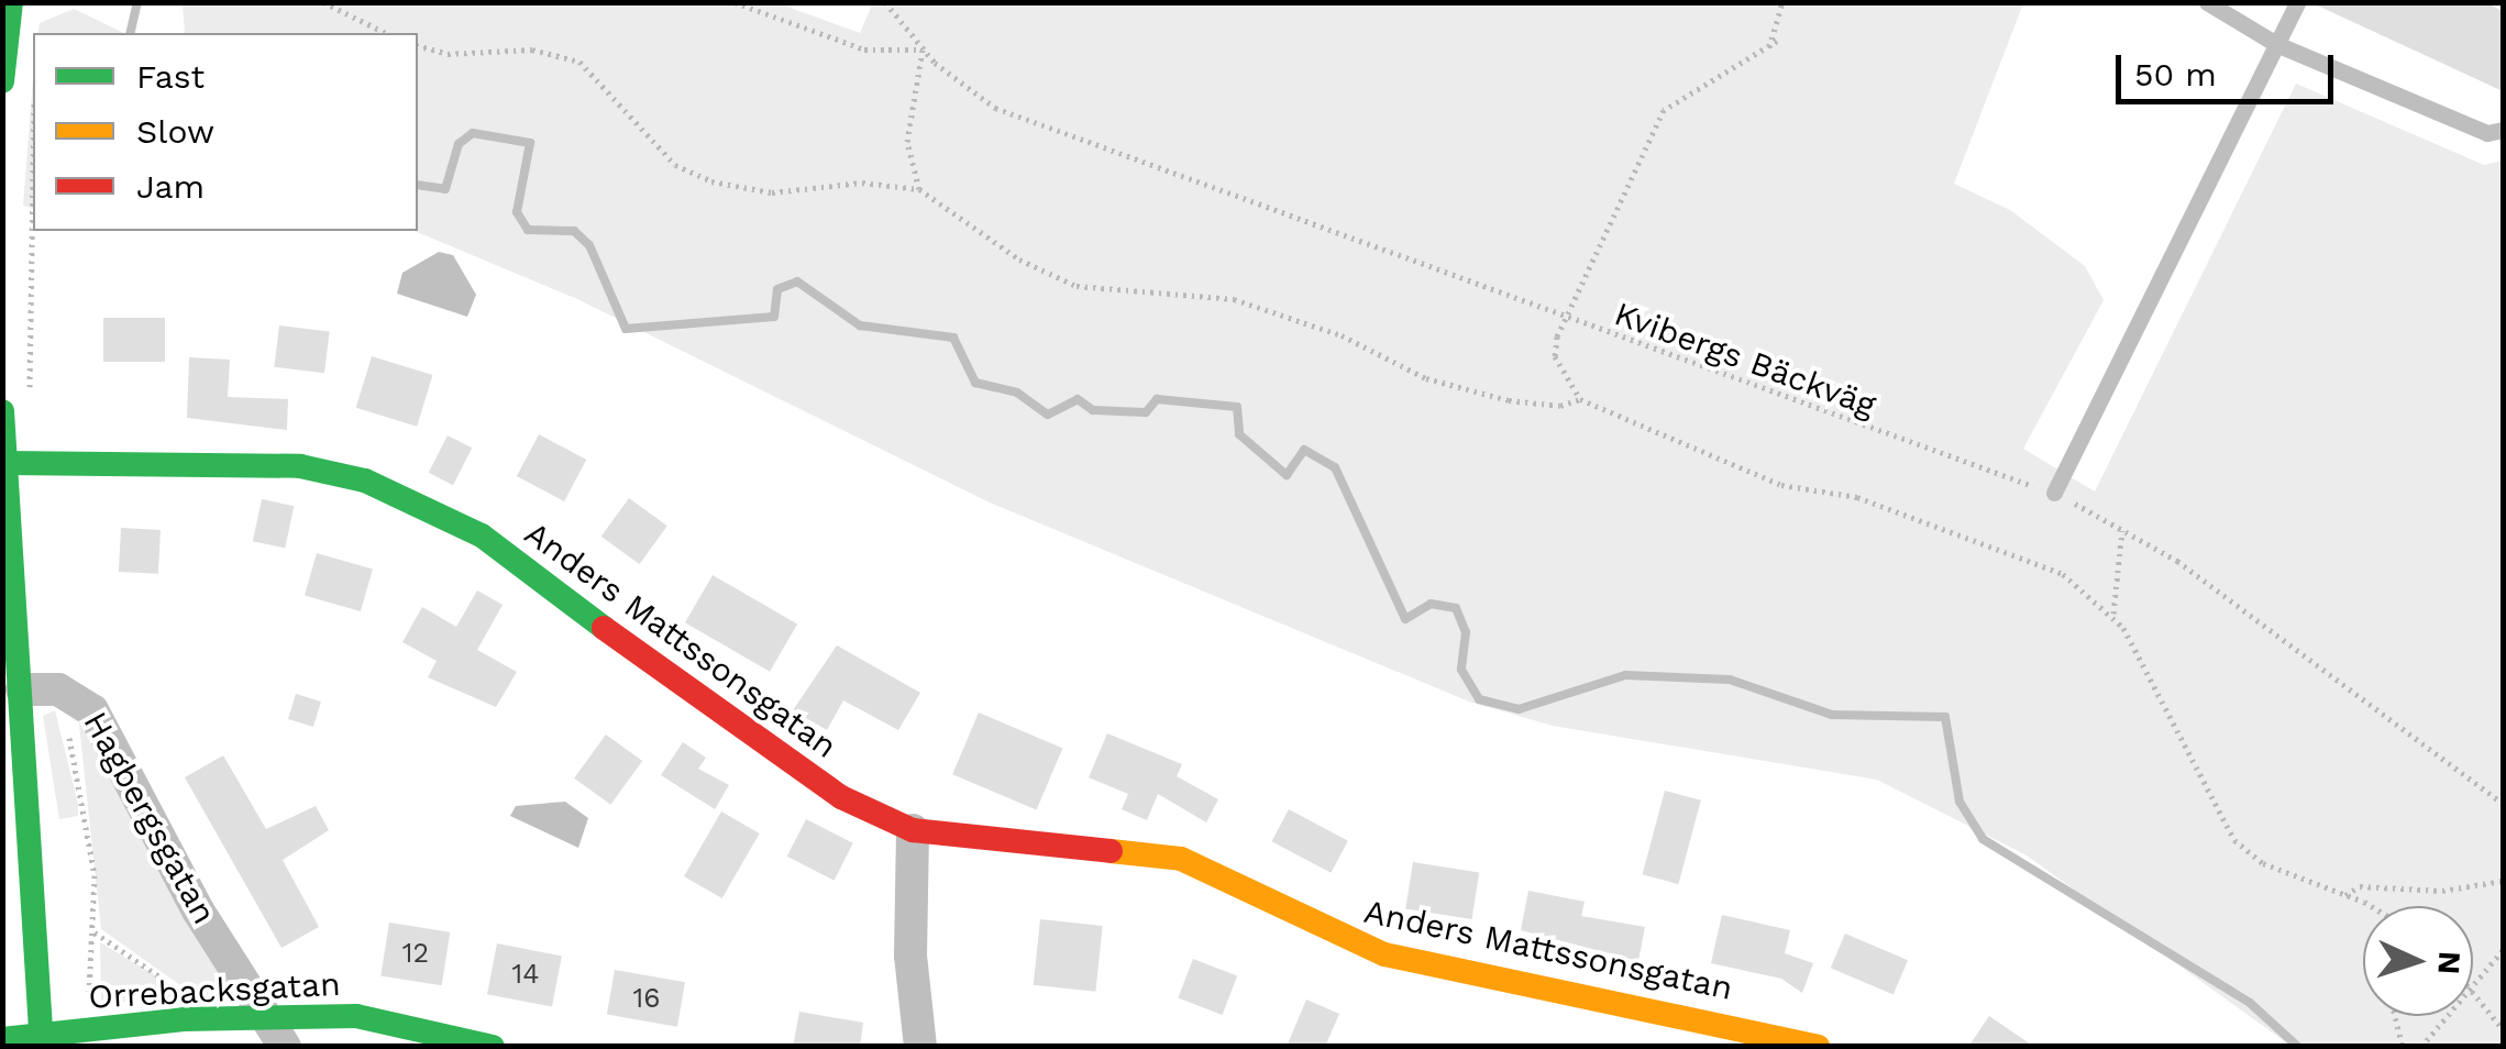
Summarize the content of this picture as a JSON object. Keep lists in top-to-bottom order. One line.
{"streets":{"street":["Anders Mattssonsgatan","Hagbergsgatan","Orrebacksgatan"],"path":["Kvibergs Bäckväg"]},"crossings":[["Hagbergsgatan","Orrebacksgatan"]],"house_numbers":["12","14","16"],"legend":["Fast","Slow","Jam"],"scale_bar":"50 m","north":"right"}
